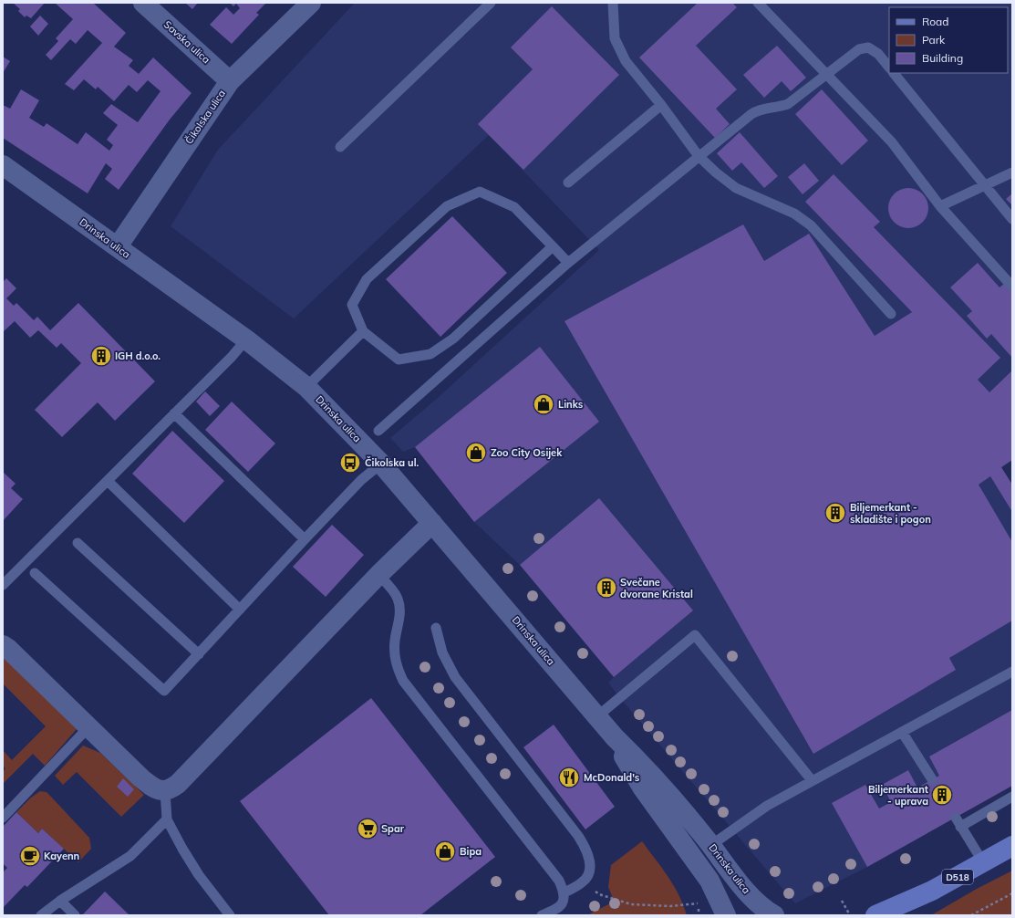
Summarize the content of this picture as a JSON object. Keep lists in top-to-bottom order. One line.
{"streets":{"main road":["D518"],"street":["Savska ulica","Čikolska ulica","Drinska ulica"]},"crossings":[["Savska ulica","Čikolska ulica"],["Čikolska ulica","Drinska ulica"]],"places":{"building":["IGH d.o.o.","Biljemerkant - skladište i pogon","Svečane dvorane Kristal","Biljemerkant - uprava"],"shop":["Links","Zoo City Osijek","Bipa"],"bus stop":["Čikolska ul."],"restaurant":["McDonald's"],"supermarket":["Spar"],"cafe":["Kayenn"]},"legend":["Road","Park","Building"]}
